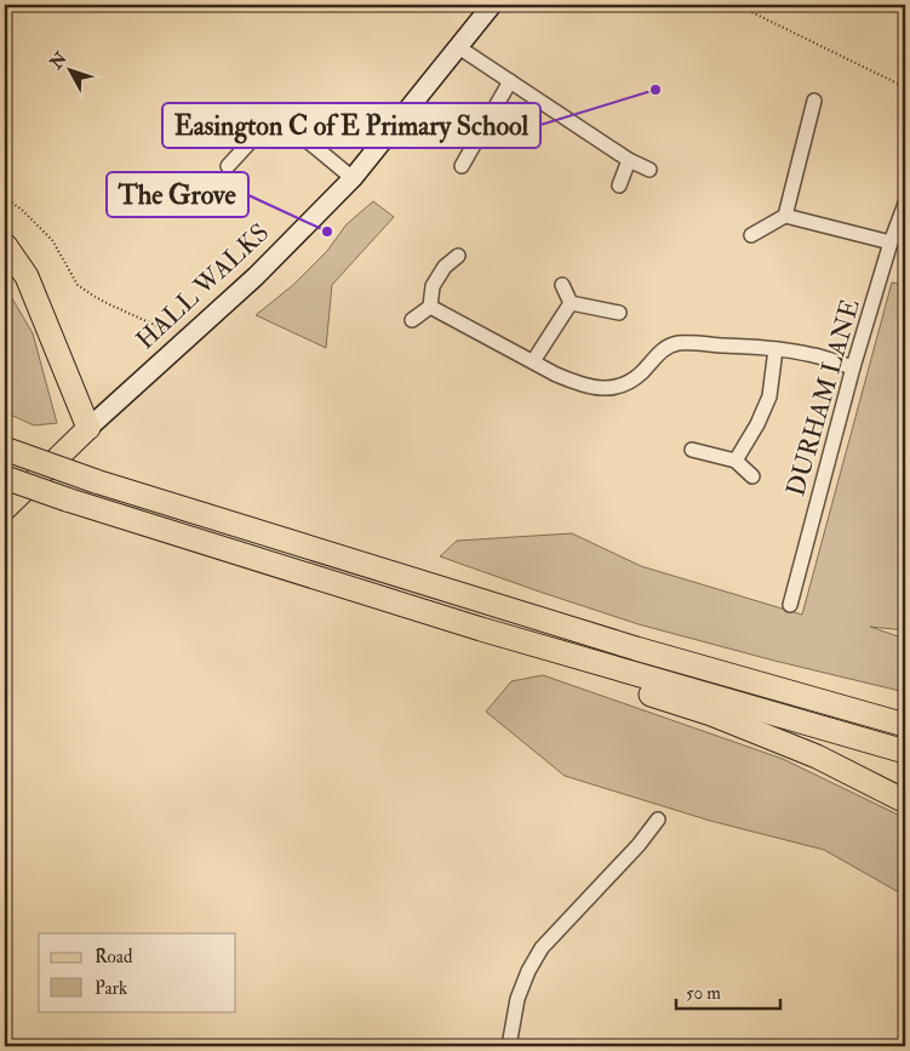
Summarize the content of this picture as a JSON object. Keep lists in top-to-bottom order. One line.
{"streets":{"main road":["HALL WALKS"],"street":["DURHAM LANE"]},"places":["Easington C of E Primary School","The Grove"],"legend":["Road","Park"],"scale_bar":"50 m","north":"top left"}
